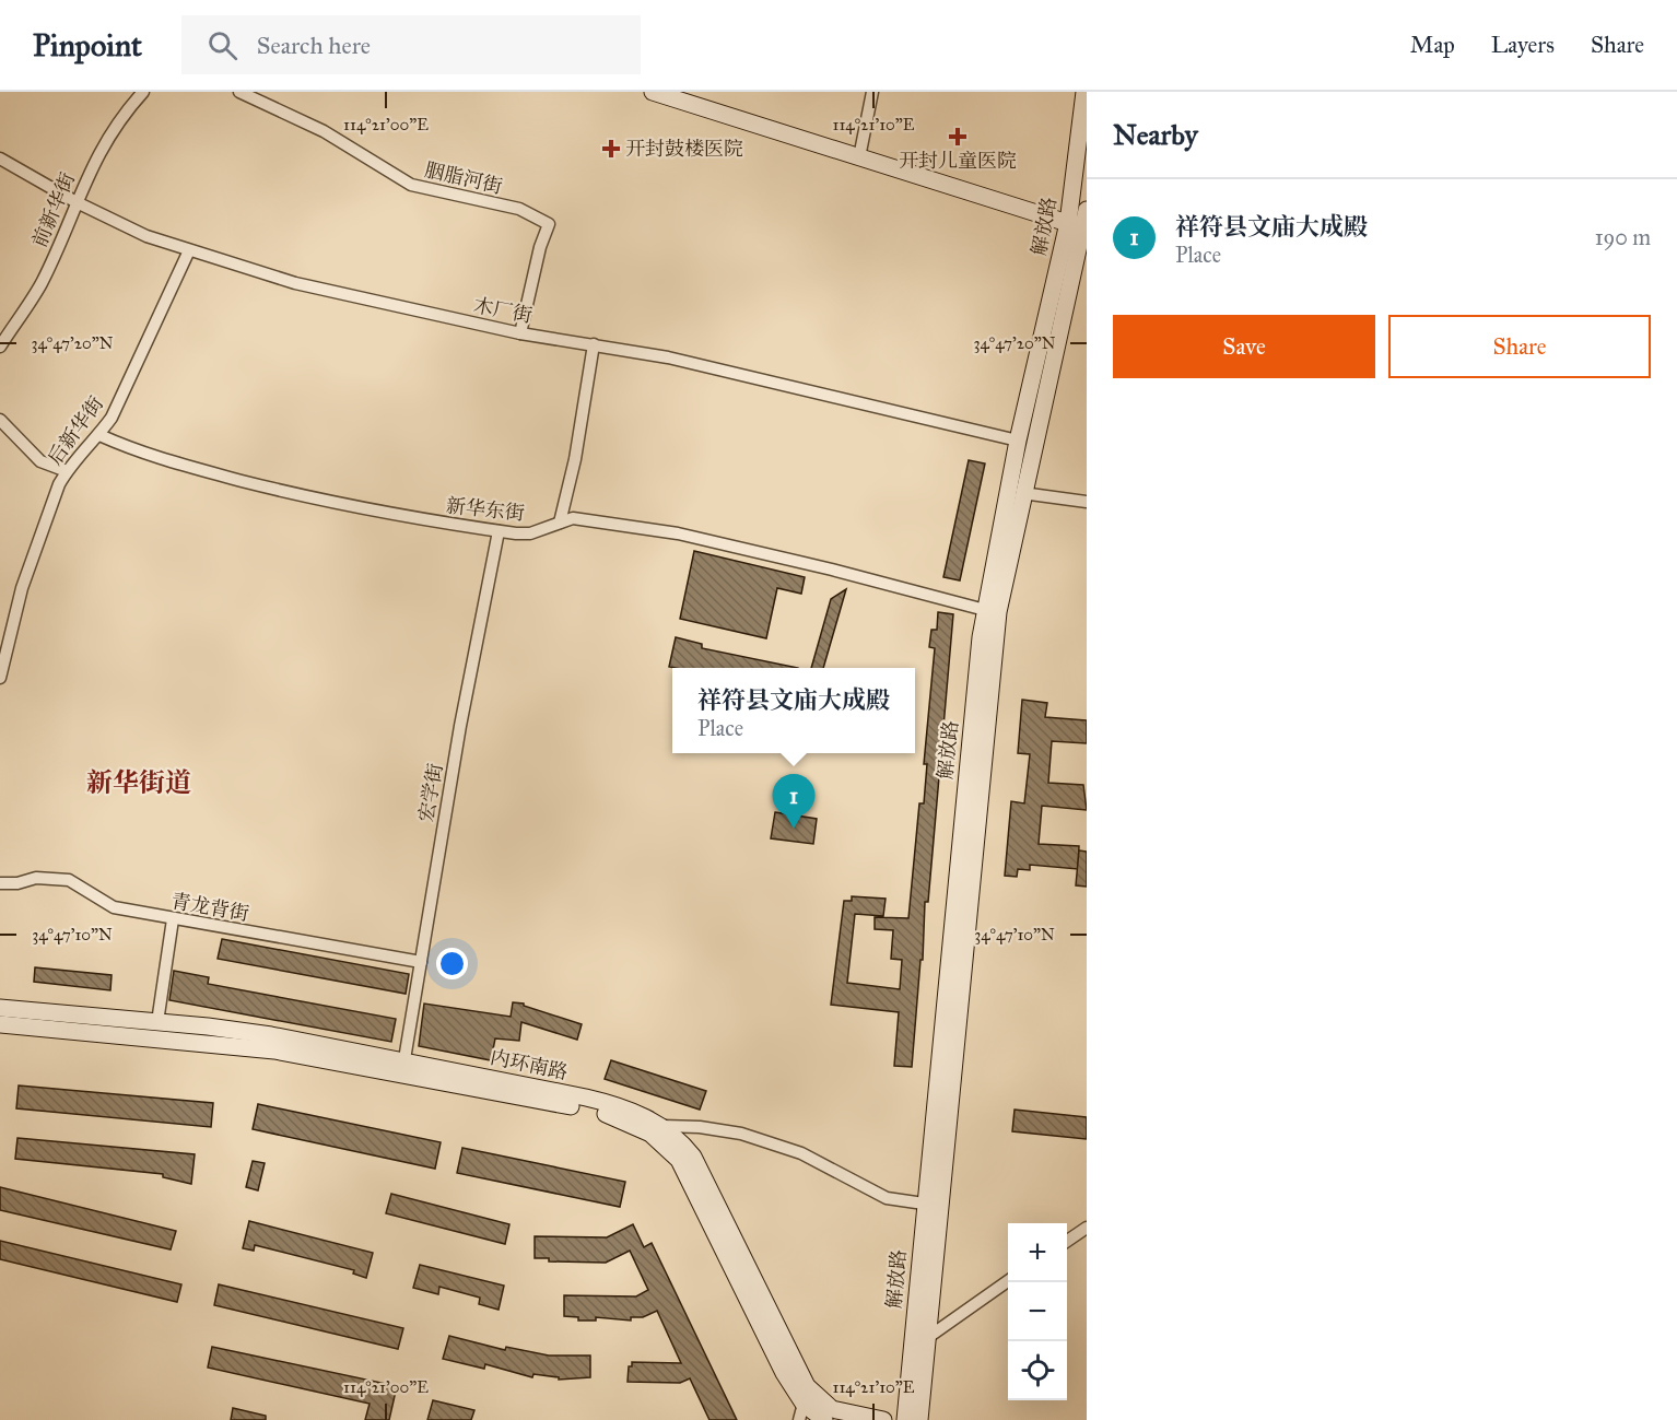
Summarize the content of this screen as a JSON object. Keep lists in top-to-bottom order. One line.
{"streets":{"main road":["解放路","内环南路"],"street":["胭脂河街","前新华街","木厂街","后新华街","新华东街","宏学街","青龙背街"]},"crossings":[["胭脂河街","木厂街"],["前新华街","木厂街"],["解放路","木厂街"],["解放路","新华东街"],["木厂街","后新华街"],["后新华街","新华东街"],["新华东街","宏学街"],["宏学街","青龙背街"],["宏学街","内环南路"]],"districts":["新华街道"],"places":{"health":["开封儿童医院","开封鼓楼医院"]},"page":{"header":"Pinpoint","search":"Search here","nav":["Map","Layers","Share"],"heading":"Nearby","list":[{"mark":"1","name":"祥符县文庙大成殿","note":"Place","value":"190 m"}],"buttons":["Save","Share"],"popup":["祥符县文庙大成殿","Place"],"pins":"1","map_buttons":["+","−"]},"coordinates":["114°21'00\"E","114°21'10\"E","34°47'20\"N","34°47'10\"N"]}
